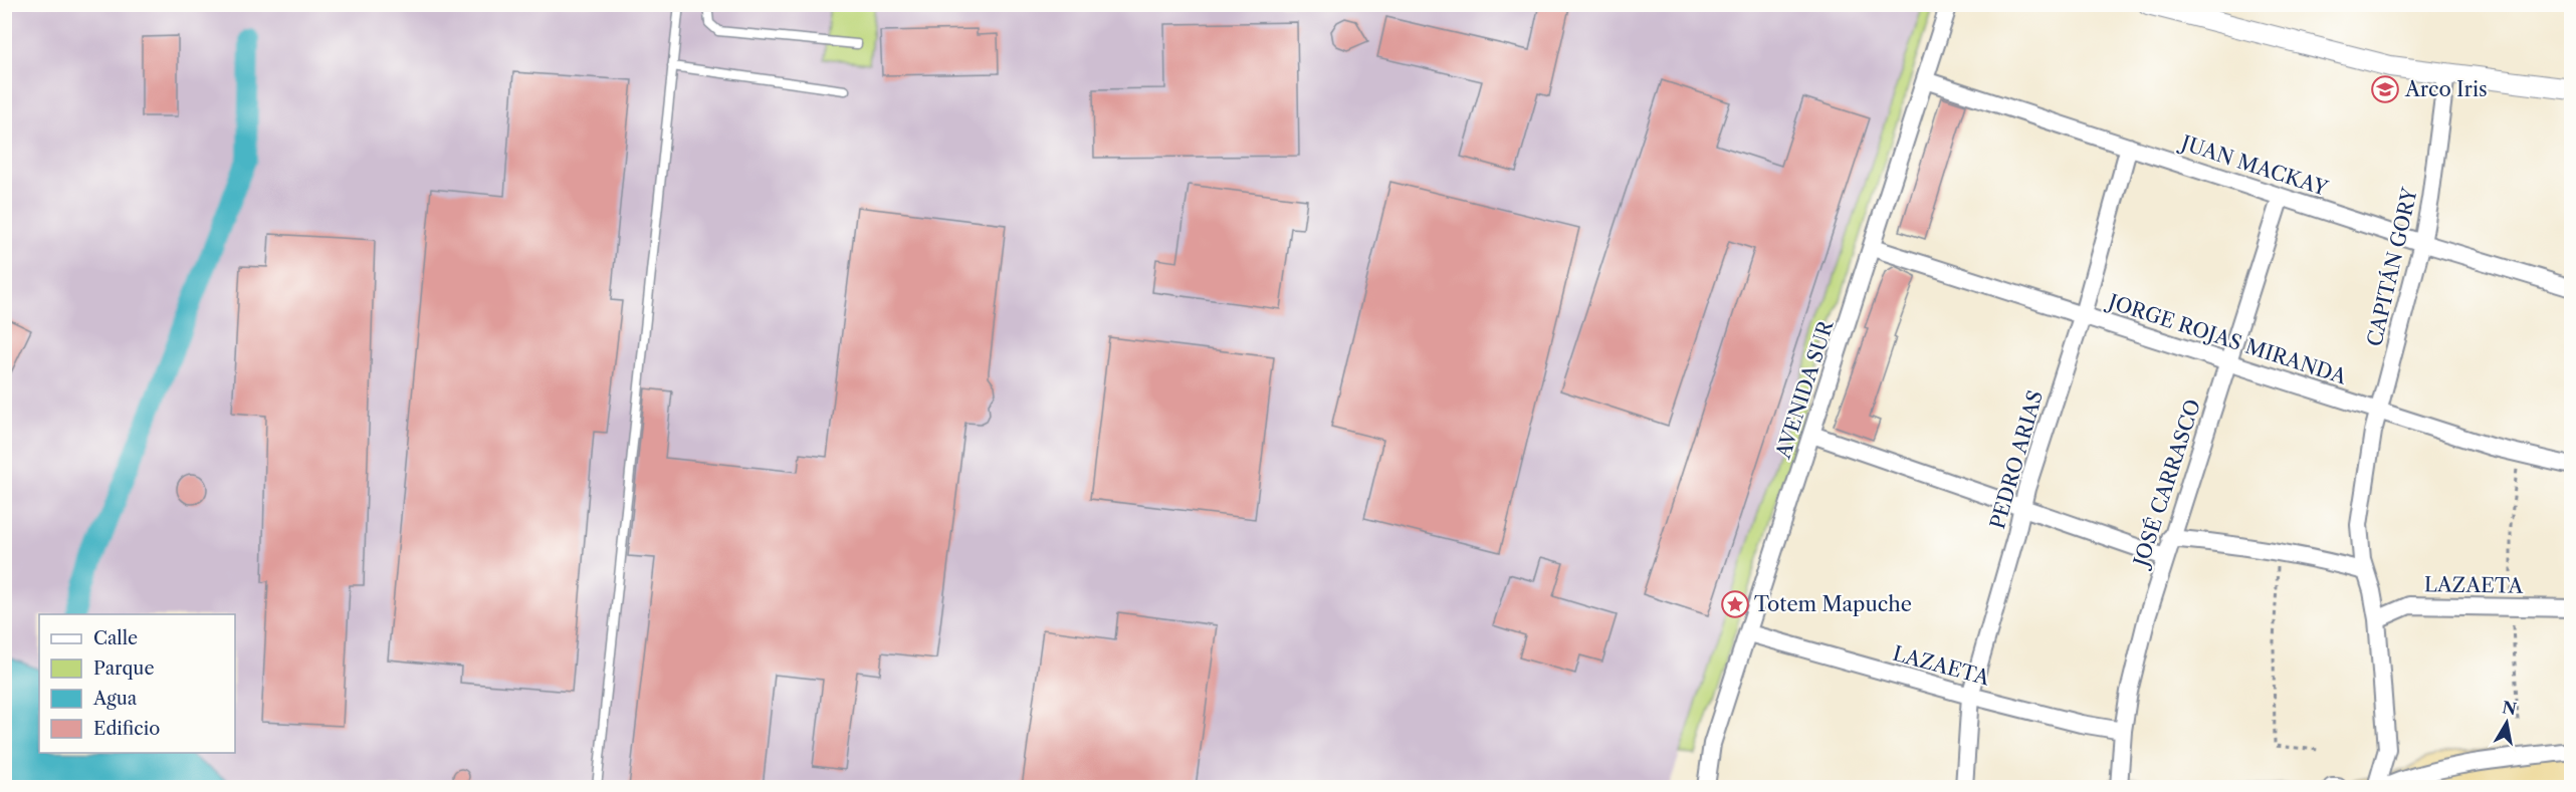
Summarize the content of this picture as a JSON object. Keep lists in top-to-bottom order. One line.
{"streets":{"street":["JUAN MACKAY","CAPITÁN GORY","JORGE ROJAS MIRANDA","AVENIDA SUR","PEDRO ARIAS","JOSÉ CARRASCO","LAZAETA"]},"crossings":[["JUAN MACKAY","CAPITÁN GORY"],["JUAN MACKAY","AVENIDA SUR"],["JUAN MACKAY","PEDRO ARIAS"],["JUAN MACKAY","JOSÉ CARRASCO"],["CAPITÁN GORY","JORGE ROJAS MIRANDA"],["CAPITÁN GORY","LAZAETA"],["JORGE ROJAS MIRANDA","AVENIDA SUR"],["JORGE ROJAS MIRANDA","PEDRO ARIAS"],["JORGE ROJAS MIRANDA","JOSÉ CARRASCO"],["AVENIDA SUR","LAZAETA"],["PEDRO ARIAS","LAZAETA"],["JOSÉ CARRASCO","LAZAETA"]],"places":{"school or university":["Arco Iris"],"place":["Totem Mapuche"]},"legend":["Calle","Parque","Agua","Edificio"],"north":"top"}
